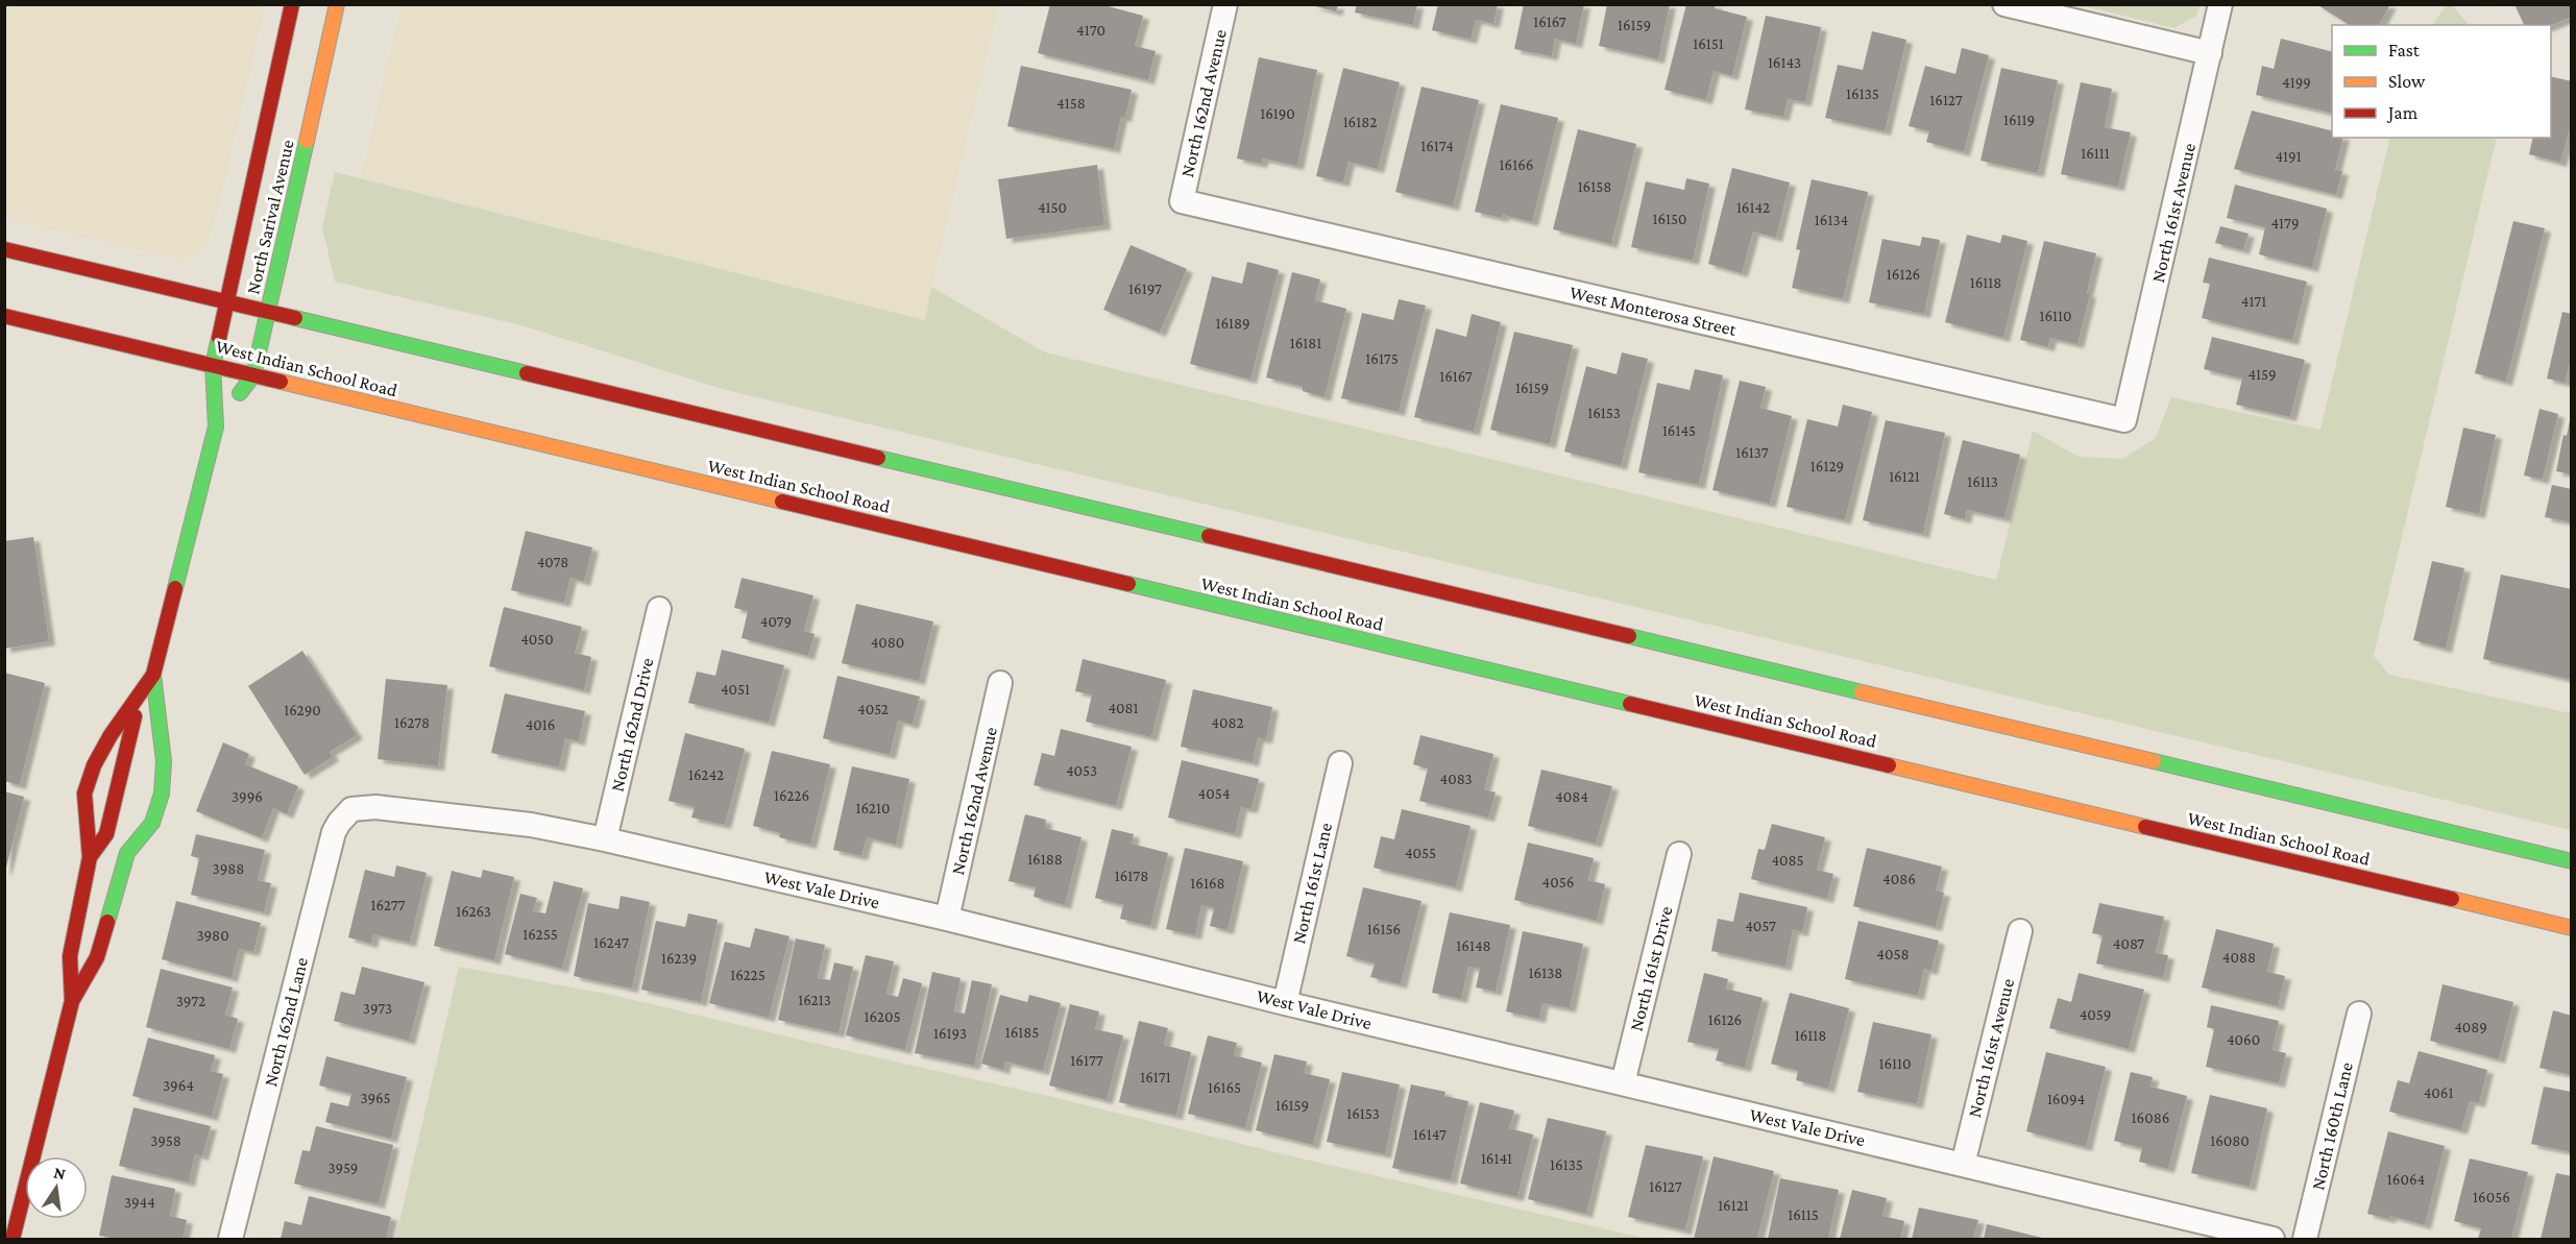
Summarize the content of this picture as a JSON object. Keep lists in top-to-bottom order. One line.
{"streets":{"main road":["North Sarival Avenue","West Indian School Road"],"street":["North 162nd Avenue","North 161st Avenue","West Monterosa Street","North 162nd Drive","North 161st Lane","West Vale Drive","North 161st Drive","North 162nd Lane","North 160th Lane"]},"crossings":[["North 162nd Avenue","West Monterosa Street"],["North 162nd Avenue","West Vale Drive"],["North 161st Avenue","West Monterosa Street"],["North 161st Avenue","West Vale Drive"],["North Sarival Avenue","West Indian School Road"],["North 162nd Drive","West Vale Drive"],["North 161st Lane","West Vale Drive"],["West Vale Drive","North 161st Drive"],["West Vale Drive","North 162nd Lane"]],"house_numbers":["16167","16159","4170","16151","16143","4199","16135","16127","4158","16190","16119","16182","16174","16111","4191","16166","16158","4150","16142","16150","16134","4179","16126","16118","16197","4171","16110","16189","16181","16175","4159","16167","16159","16153","16145","16137","16129","16121","16113","4078","4079","4050","4080","4051","4081","4052","16290","16278","4082","4016","4053","16242","4083","4054","16226","3996","4084","16210","4055","16188","4085","3988","16178","4086","4056","16168","16277","16263","4057","16156","16255","3980","16247","4087","16148","4058","4088","16239","16138","16225","16213","3972","3973","4059","16205","16126","4089","16185","16193","16118","4060","16177","16110","16171","3964","16165","4061","3965","16094","16159","16153","16086","16147","3958","16080","16141","16135","3959","16064","16127","16056","3944","16121","16115"],"legend":["Fast","Slow","Jam"],"north":"top"}
